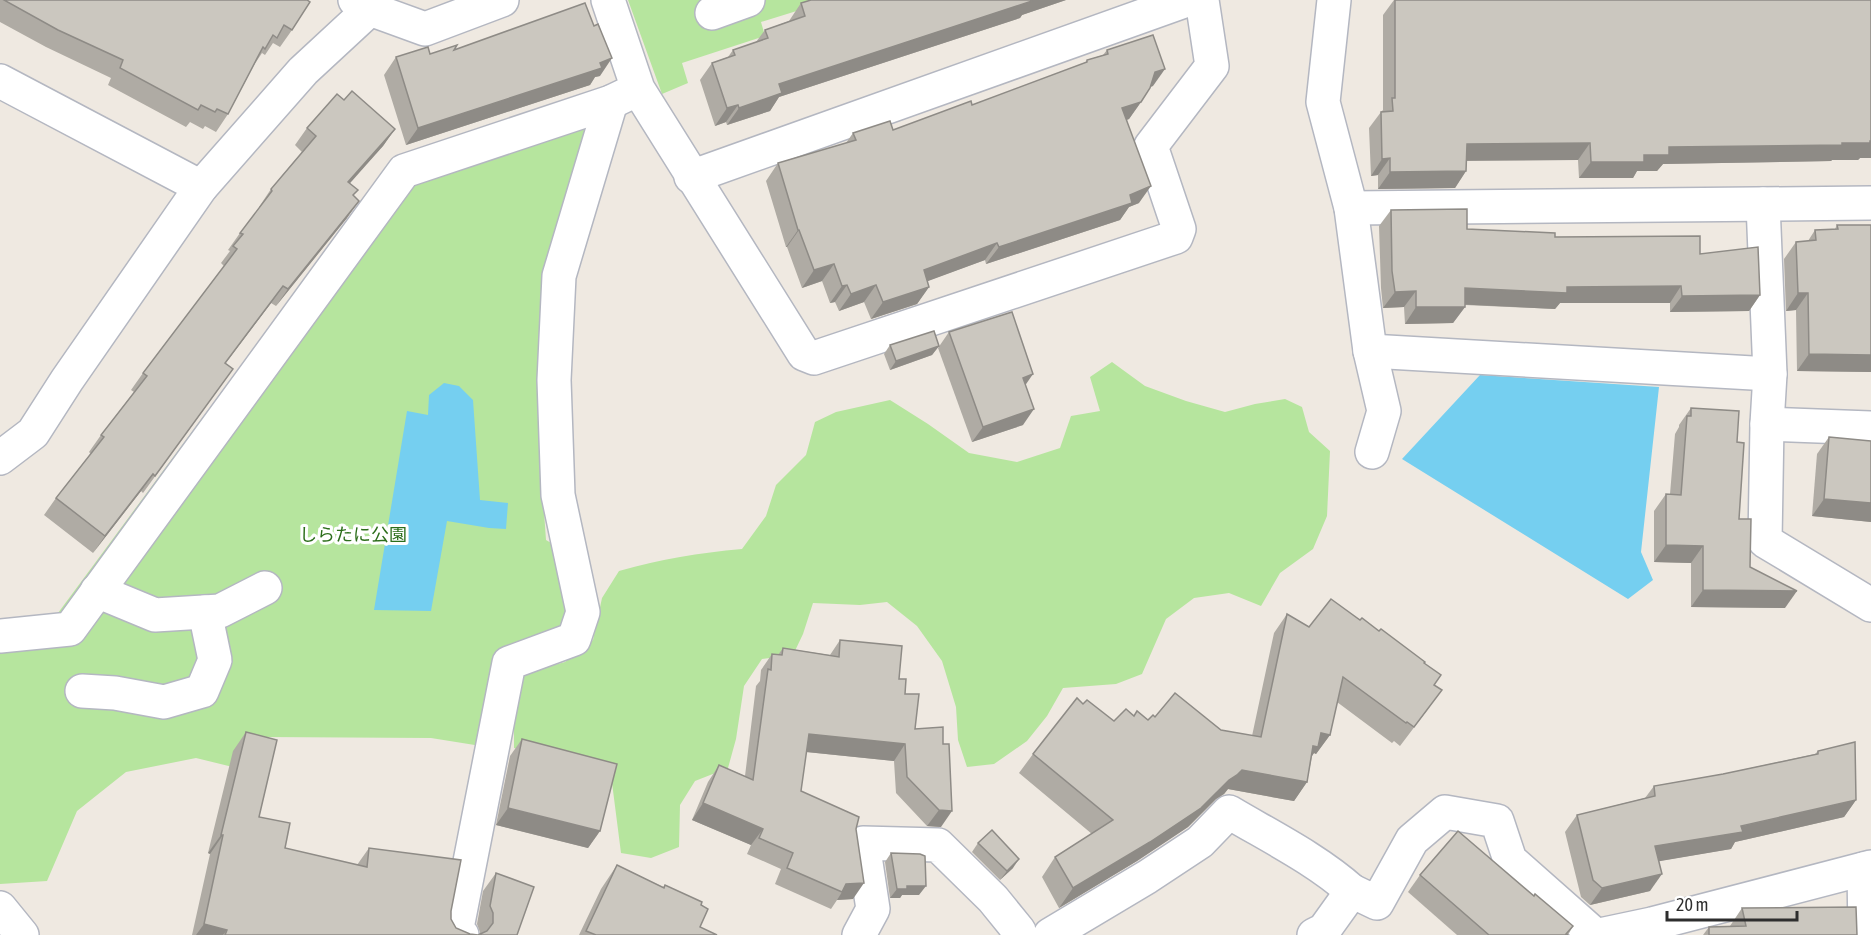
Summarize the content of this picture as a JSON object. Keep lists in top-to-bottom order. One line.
{"parks":["しらたに公園"],"scale_bar":"20 m"}
